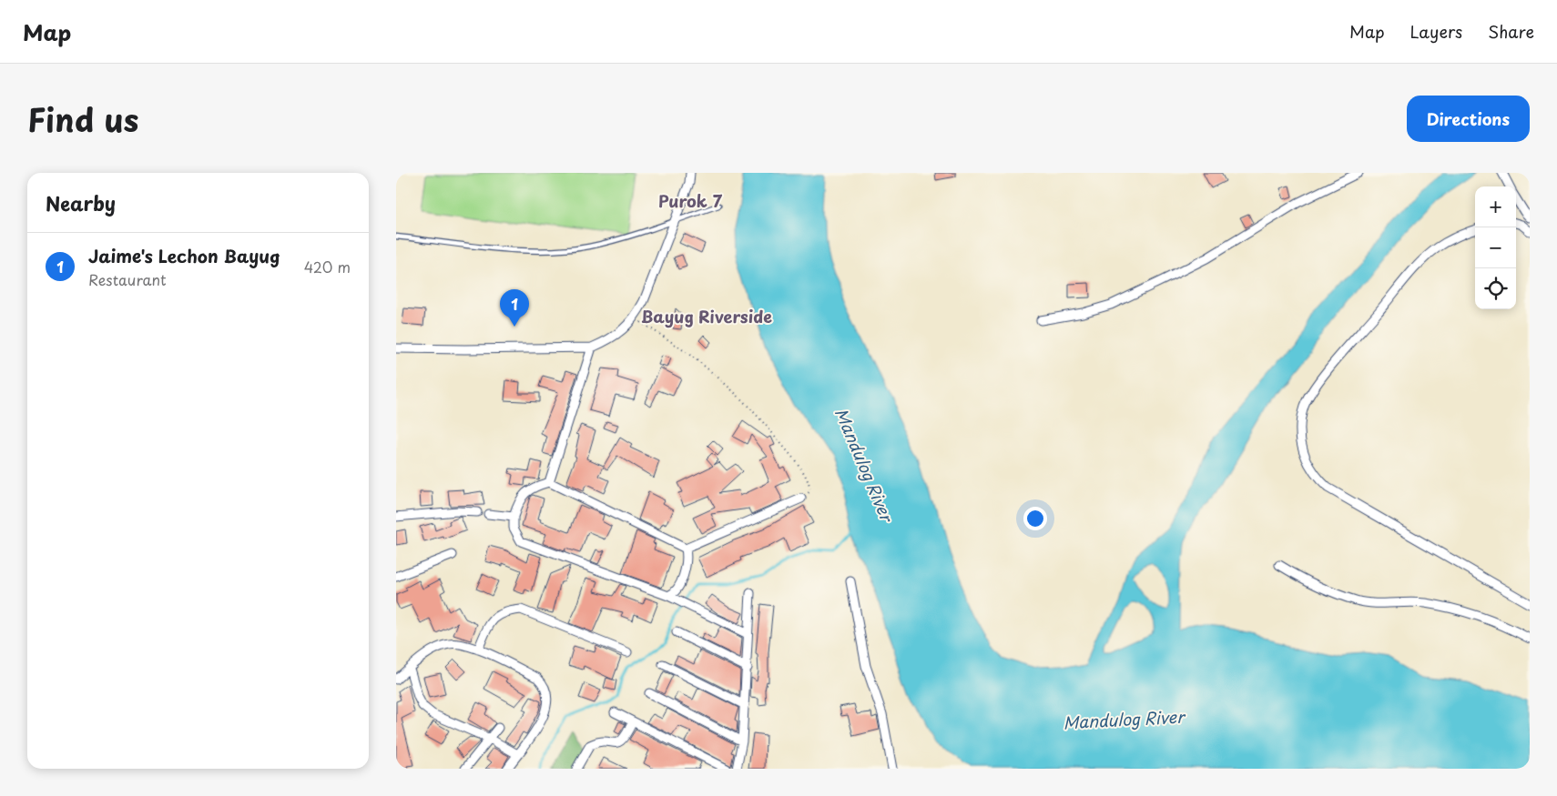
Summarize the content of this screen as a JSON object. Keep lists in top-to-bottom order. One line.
{"districts":["Purok 7","Bayug Riverside"],"water":["Mandulog River"],"page":{"header":"Map","nav":["Map","Layers","Share"],"title":"Find us","buttons":"Directions","heading":"Nearby","map_buttons":["+","−"],"list":[{"mark":"1","name":"Jaime's Lechon Bayug","note":"Restaurant","value":"420 m"}],"pins":"1"}}
